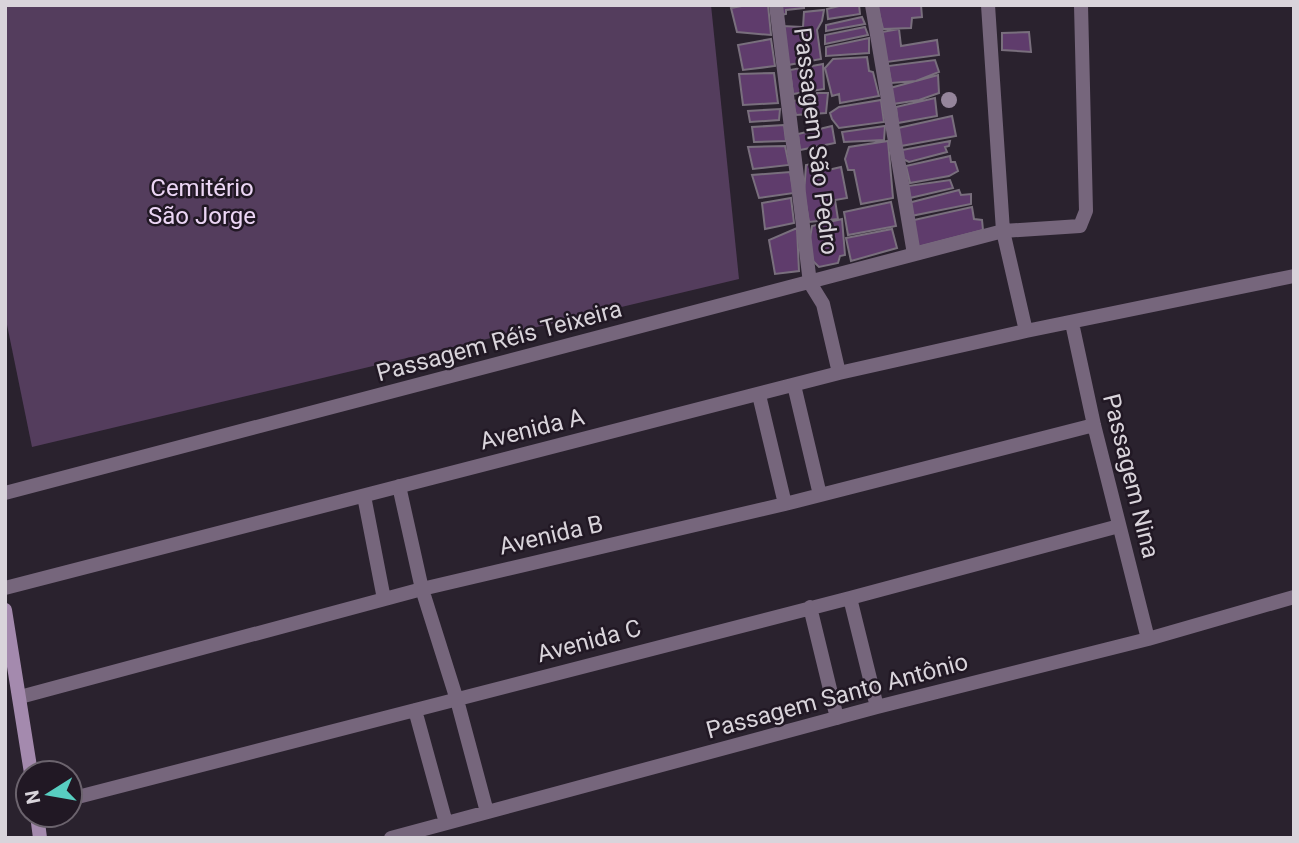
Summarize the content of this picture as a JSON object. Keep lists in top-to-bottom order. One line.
{"streets":{"street":["Passagem São Pedro","Passagem Réis Teixeira","Avenida A","Passagem Nina","Avenida B","Avenida C","Passagem Santo Antônio"]},"crossings":[["Passagem São Pedro","Passagem Réis Teixeira"],["Passagem São Pedro","Avenida A"],["Avenida A","Passagem Nina"],["Passagem Nina","Avenida B"],["Passagem Nina","Avenida C"],["Passagem Nina","Passagem Santo Antônio"]],"parks":["Cemitério São Jorge"],"north":"left"}
